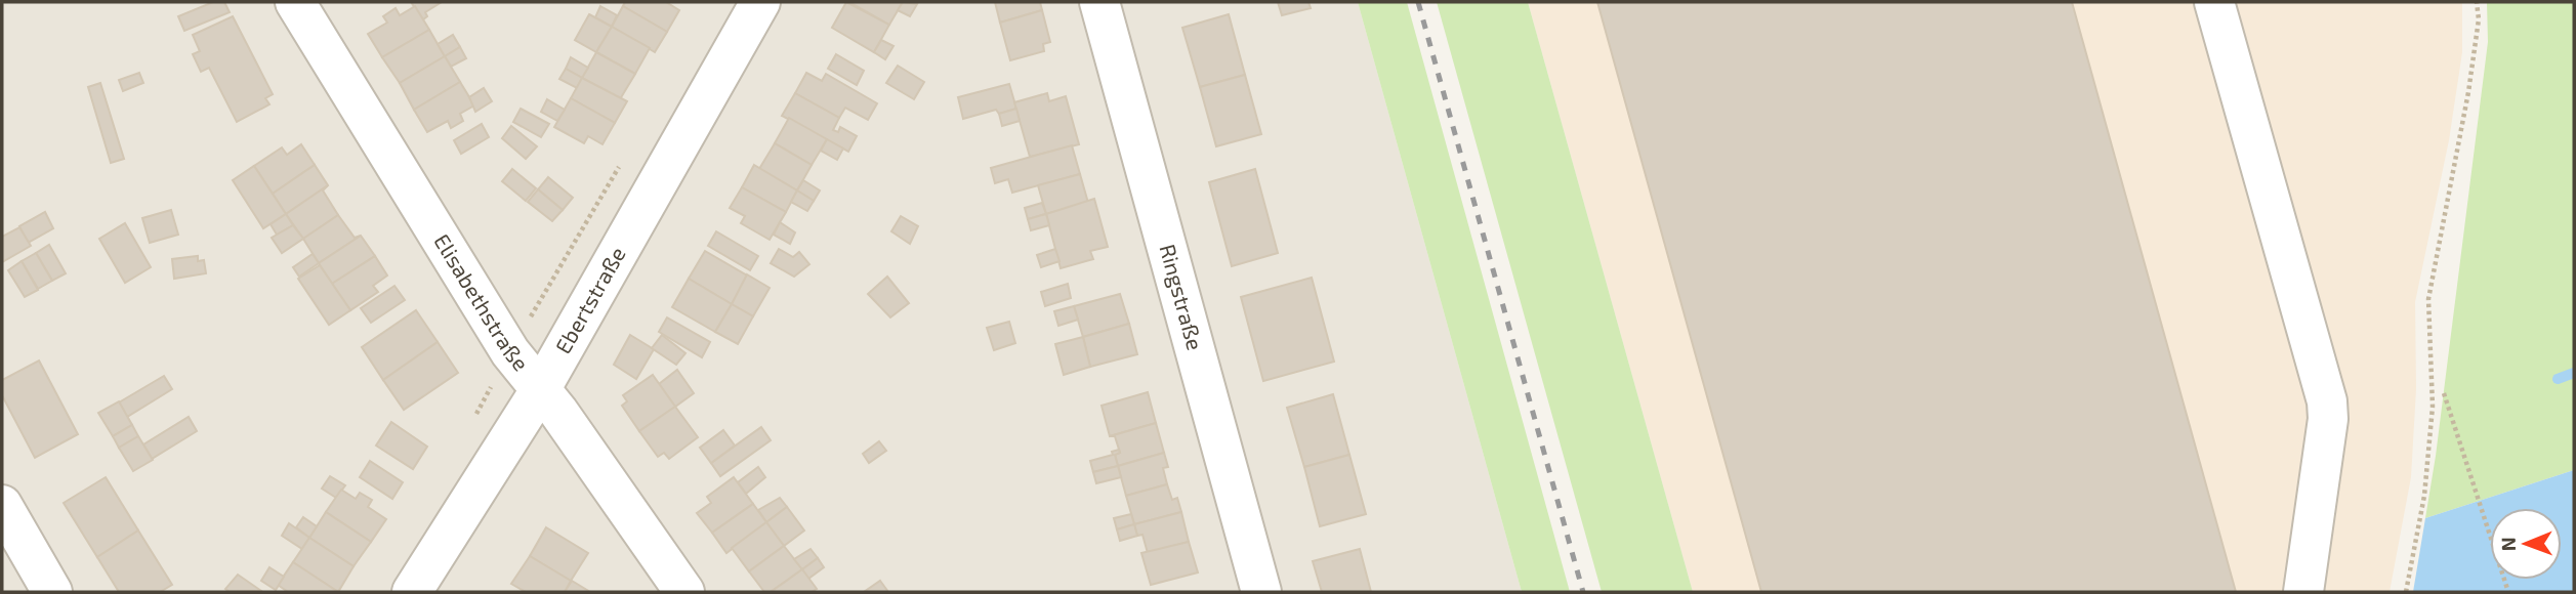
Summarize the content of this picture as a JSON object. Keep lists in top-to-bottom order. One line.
{"streets":{"street":["Ringstraße","Ebertstraße","Elisabethstraße"]},"crossings":[["Ebertstraße","Elisabethstraße"]],"north":"left"}
